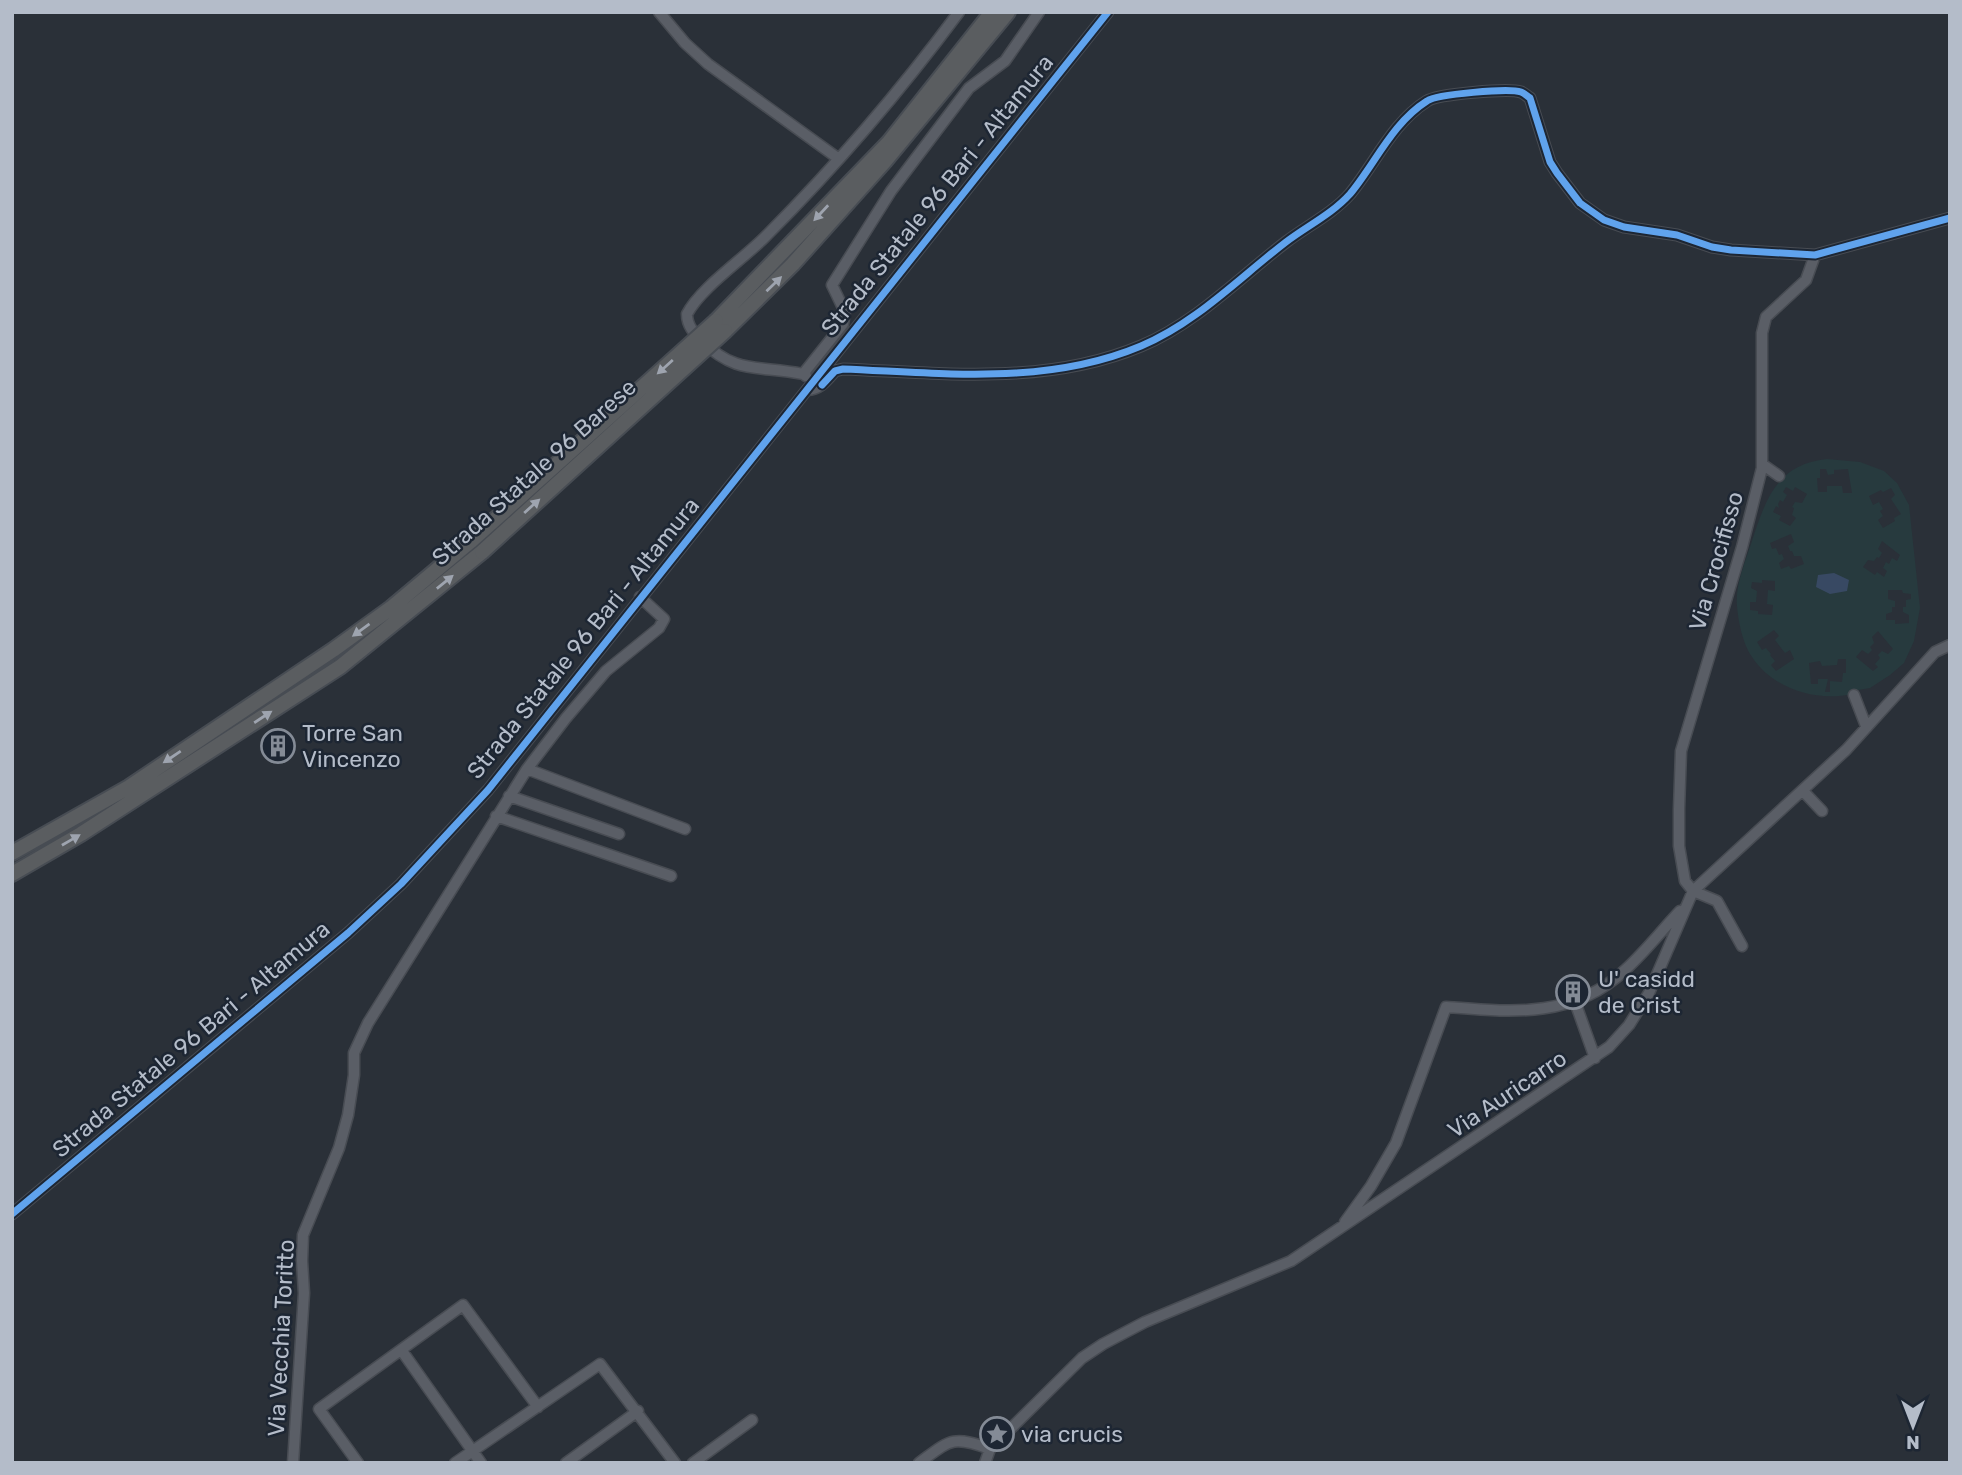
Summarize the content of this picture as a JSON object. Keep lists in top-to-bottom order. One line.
{"streets":{"highway":["Strada Statale 96 Barese"],"street":["Strada Statale 96 Bari - Altamura","Via Crocifisso","Via Auricarro","Via Vecchia Toritto"]},"crossings":[["Strada Statale 96 Bari - Altamura","Via Vecchia Toritto"],["Via Crocifisso","Via Auricarro"]],"places":{"building":["Torre San Vincenzo","U' casidd de Crist"],"place":["via crucis"]},"north":"bottom"}
